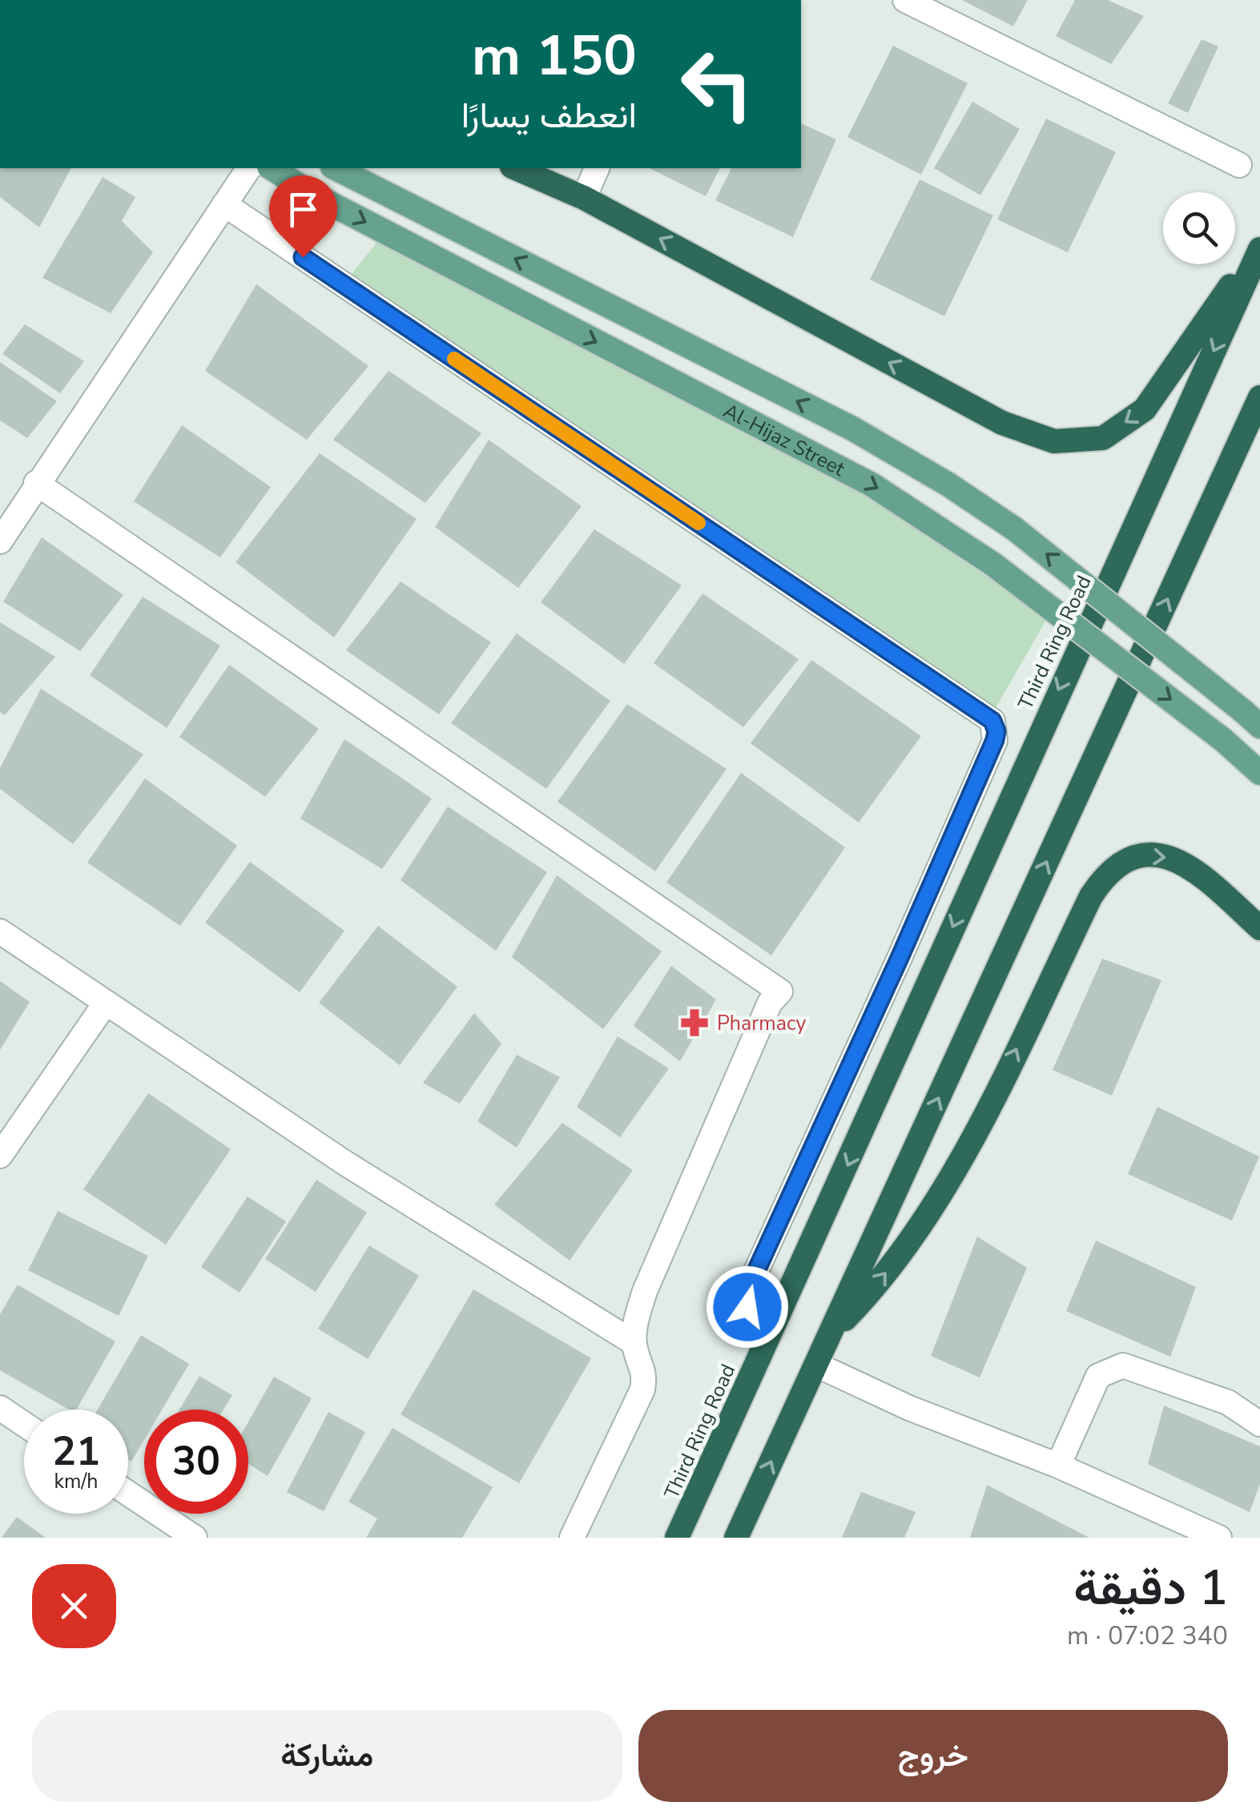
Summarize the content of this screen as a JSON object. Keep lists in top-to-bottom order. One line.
{"streets":{"highway":["Third Ring Road"],"main road":["Al-Hijaz Street"]},"places":{"pharmacy":["Pharmacy"]},"page":{"turn":["150 m","انعطف يسارًا"],"speed":"21 km/h","limit":"30","heading":["1 دقيقة","340 m · 07:02"],"buttons":["خروج","مشاركة"]}}
